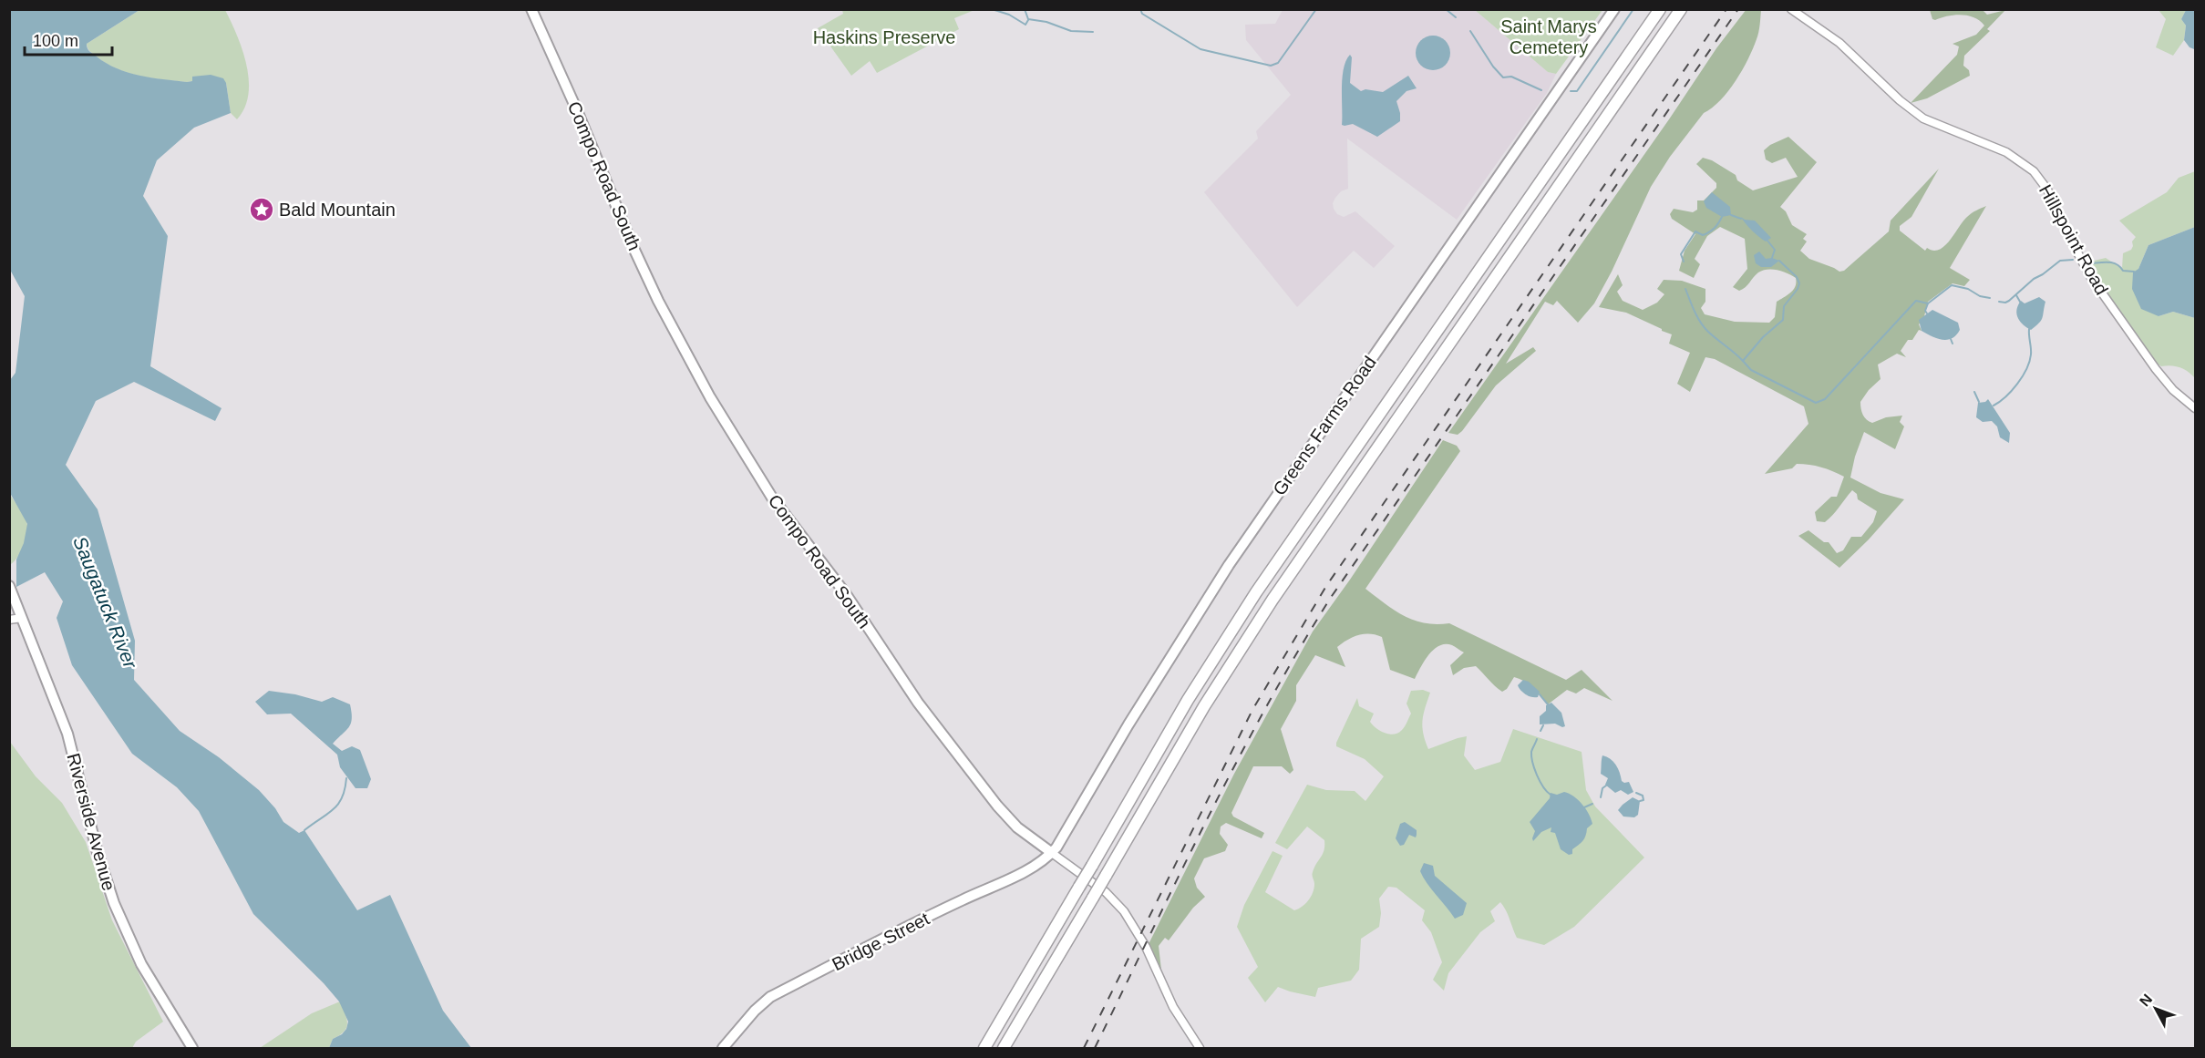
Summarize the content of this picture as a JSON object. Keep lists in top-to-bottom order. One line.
{"streets":{"main road":["Compo Road South","Greens Farms Road","Riverside Avenue","Bridge Street"],"street":["Hillspoint Road"]},"crossings":[["Compo Road South","Greens Farms Road"],["Compo Road South","Bridge Street"],["Greens Farms Road","Bridge Street"]],"water":["Saugatuck River"],"parks":["Saint Marys Cemetery","Haskins Preserve"],"places":{"place":["Bald Mountain"]},"scale_bar":"100 m","north":"top left"}
